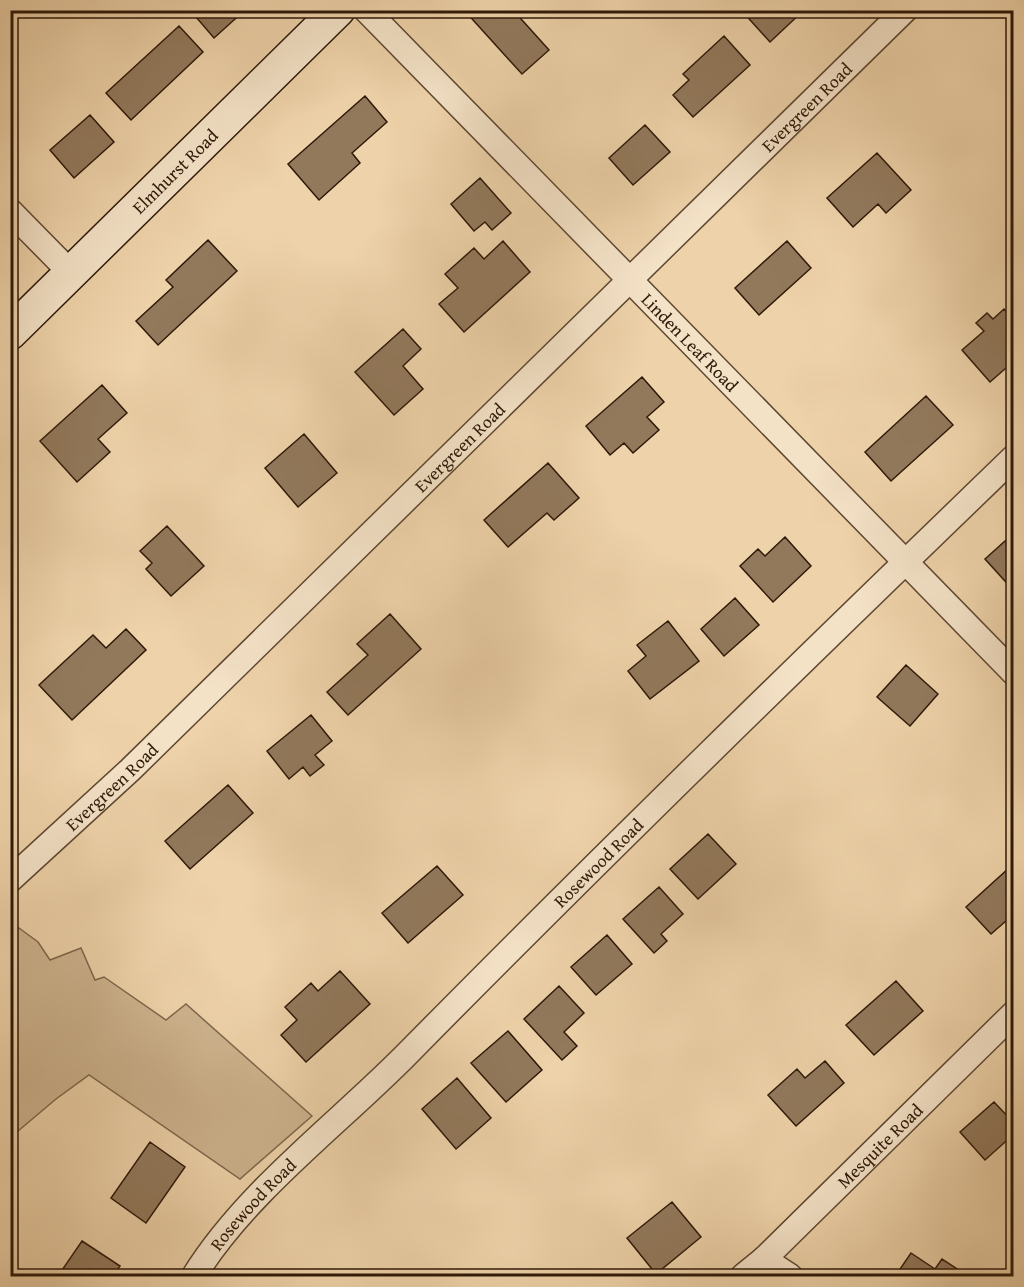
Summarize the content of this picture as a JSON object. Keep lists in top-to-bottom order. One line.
{"streets":{"street":["Evergreen Road","Elmhurst Road","Linden Leaf Road","Rosewood Road","Mesquite Road"]},"crossings":[["Evergreen Road","Linden Leaf Road"],["Linden Leaf Road","Rosewood Road"]]}
